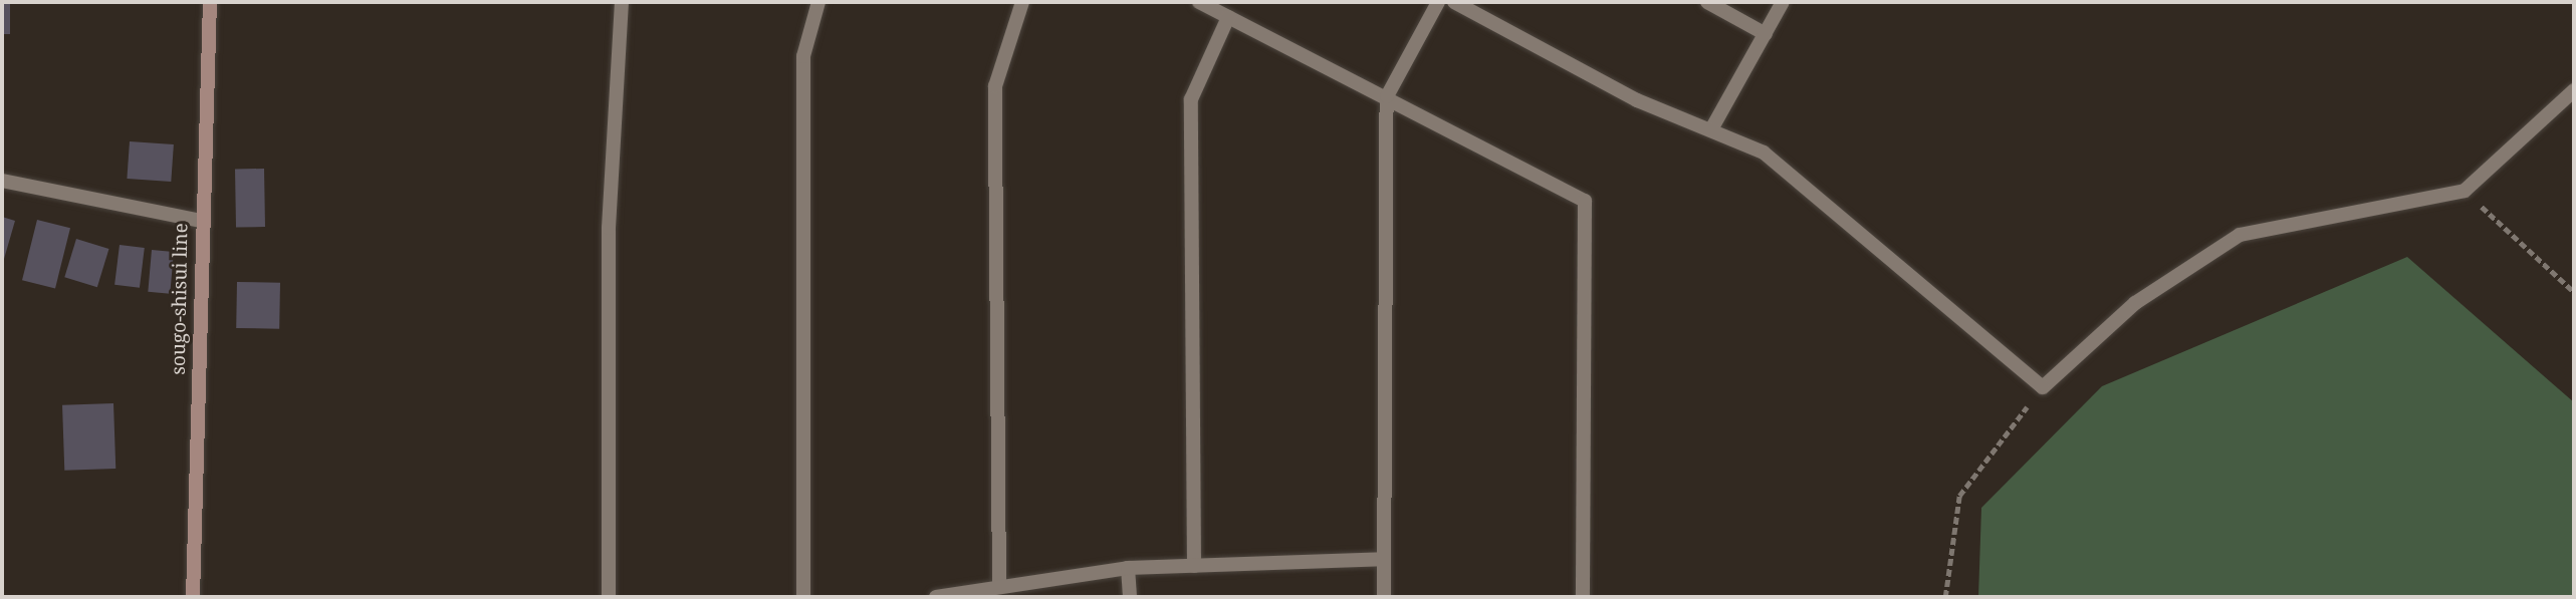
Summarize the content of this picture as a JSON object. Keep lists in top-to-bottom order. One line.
{"streets":{"main road":["sougo-shisui line"]}}
